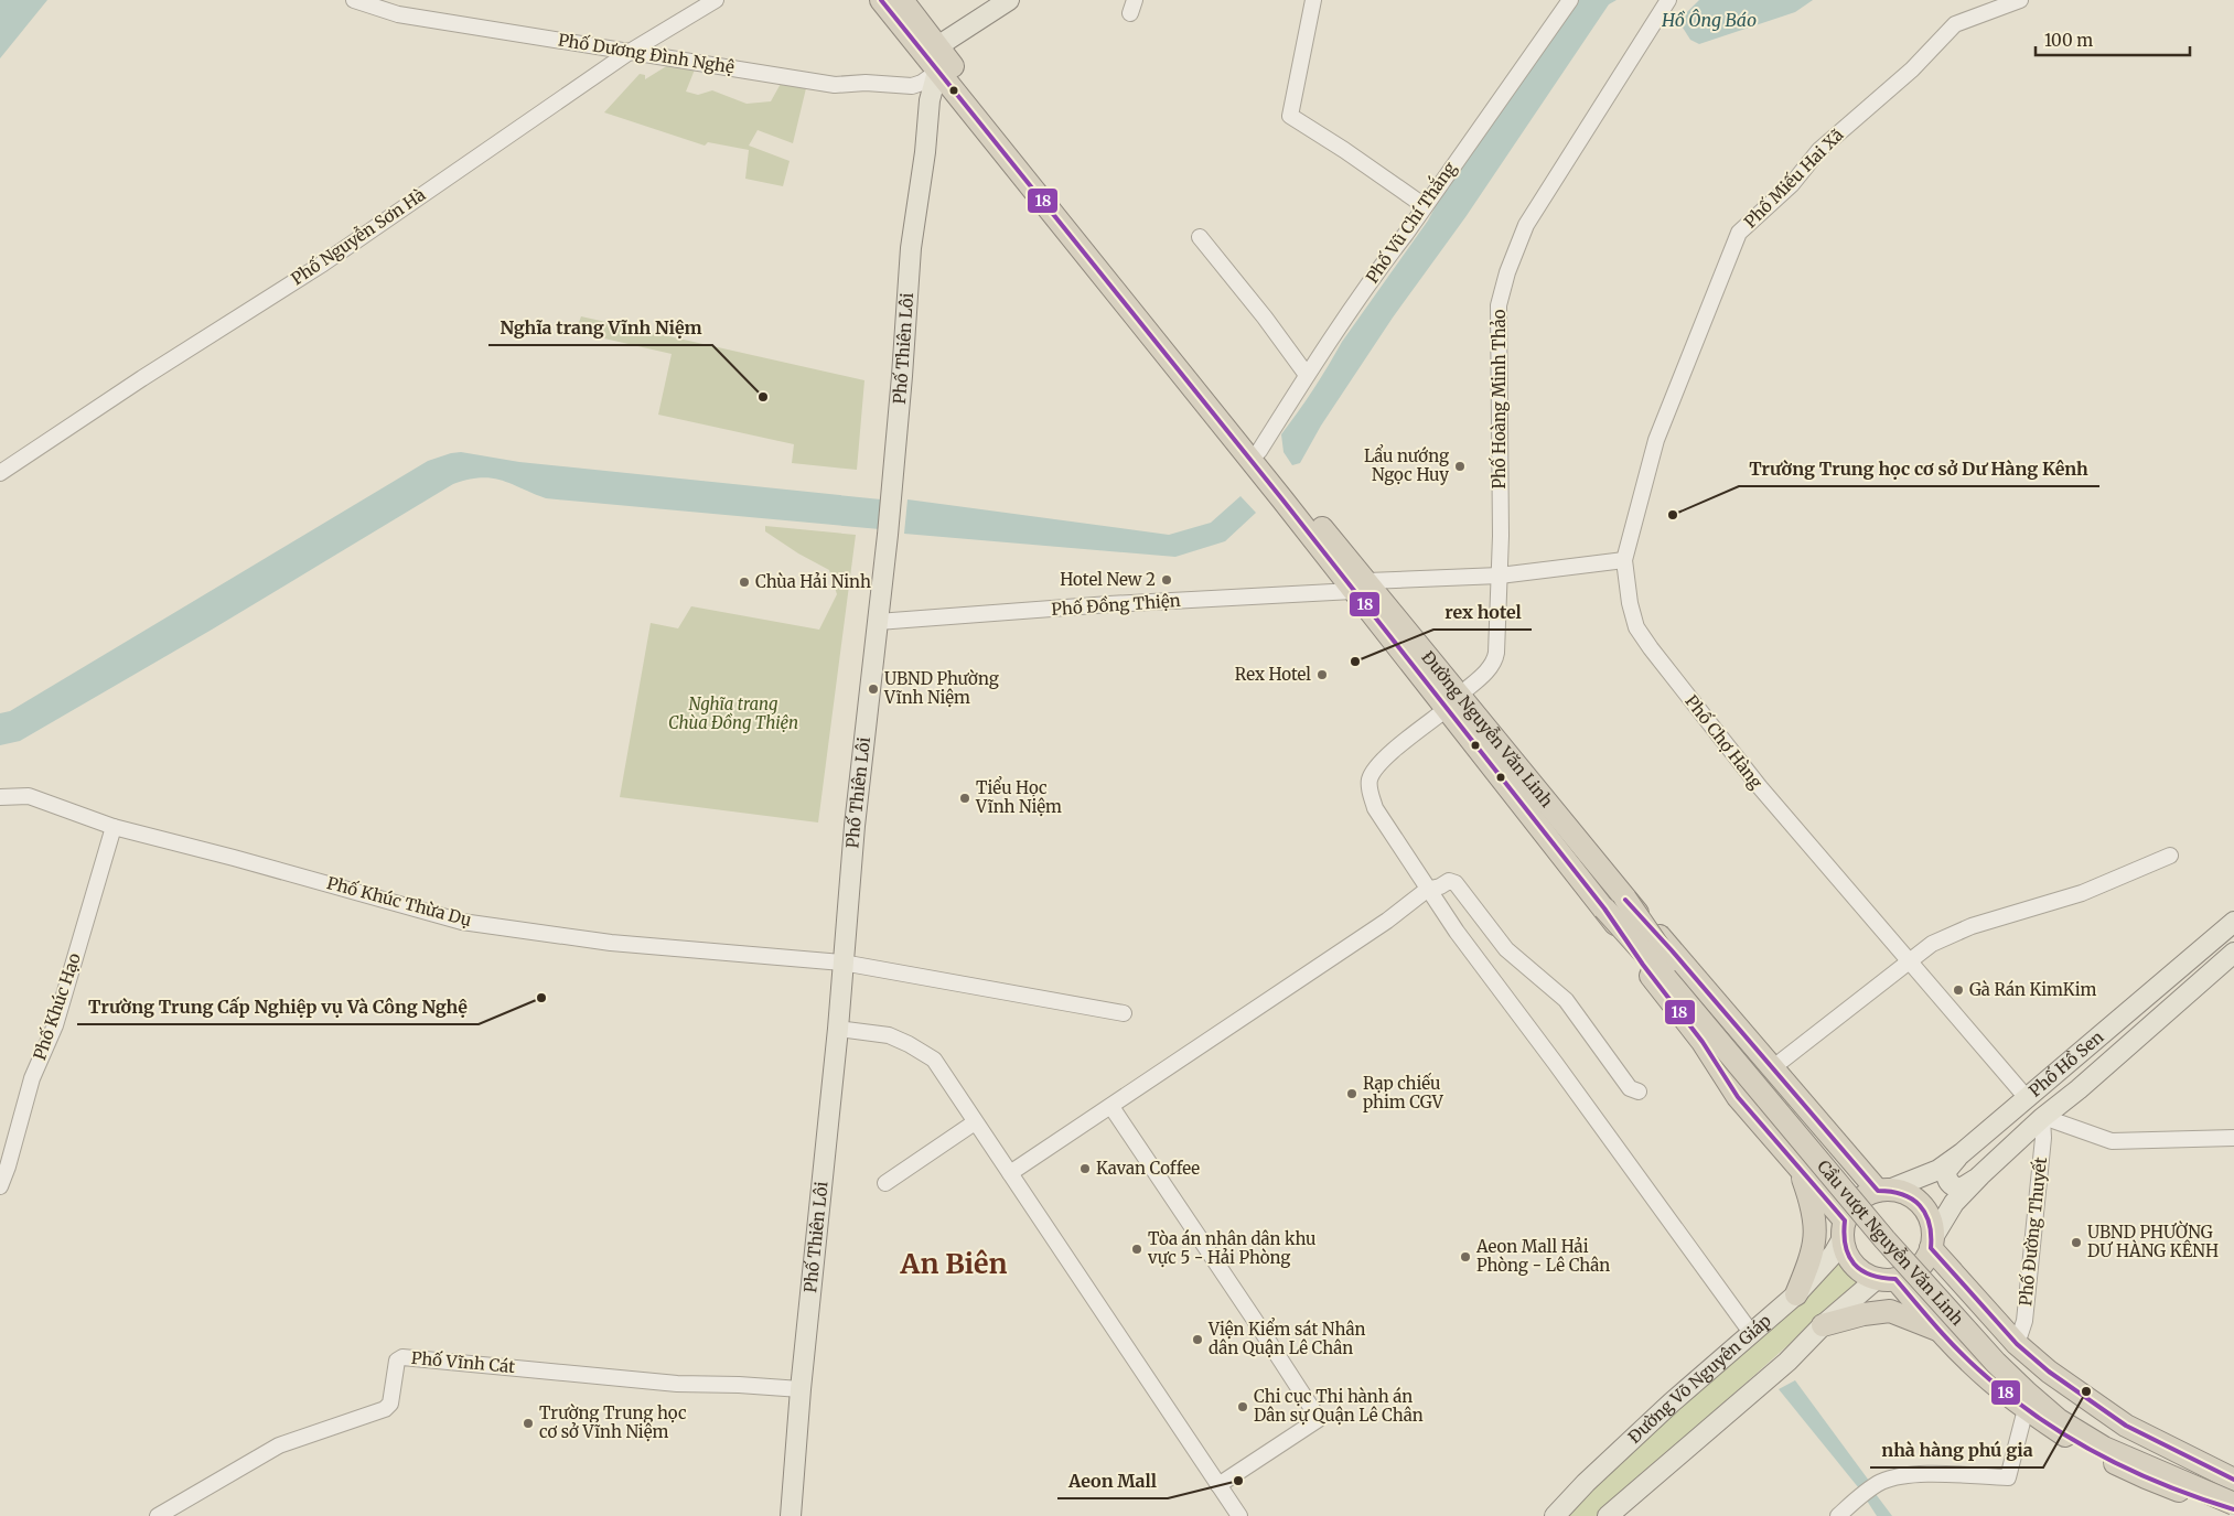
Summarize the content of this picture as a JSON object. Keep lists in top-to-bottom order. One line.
{"streets":{"highway":["Đường Nguyễn Văn Linh","Cầu vượt Nguyễn Văn Linh"],"main road":["Phố Thiên Lôi","Phố Hồ Sen","Đường Võ Nguyên Giáp"],"street":["Phố Dương Đình Nghệ","Phố Miếu Hai Xã","Phố Vũ Chí Thắng","Phố Nguyễn Sơn Hà","Phố Hoàng Minh Thảo","Phố Đồng Thiện","Phố Chợ Hàng","Phố Khúc Thừa Dụ","Phố Khúc Hạo","Phố Đường Thuyết","Phố Vĩnh Cát"]},"crossings":[["Phố Dương Đình Nghệ","Phố Nguyễn Sơn Hà"],["Phố Dương Đình Nghệ","Phố Thiên Lôi"],["Phố Dương Đình Nghệ","Đường Nguyễn Văn Linh"],["Phố Miếu Hai Xã","Phố Chợ Hàng"],["Phố Vũ Chí Thắng","Đường Nguyễn Văn Linh"],["Phố Thiên Lôi","Phố Đồng Thiện"],["Phố Thiên Lôi","Đường Nguyễn Văn Linh"],["Phố Thiên Lôi","Phố Khúc Thừa Dụ"],["Phố Thiên Lôi","Phố Vĩnh Cát"],["Phố Hoàng Minh Thảo","Đường Nguyễn Văn Linh"],["Phố Hoàng Minh Thảo","Đường Võ Nguyên Giáp"],["Phố Đồng Thiện","Đường Nguyễn Văn Linh"],["Đường Nguyễn Văn Linh","Phố Hồ Sen"],["Đường Nguyễn Văn Linh","Cầu vượt Nguyễn Văn Linh"],["Đường Nguyễn Văn Linh","Đường Võ Nguyên Giáp"],["Phố Chợ Hàng","Phố Hồ Sen"],["Phố Khúc Thừa Dụ","Phố Khúc Hạo"],["Phố Hồ Sen","Phố Đường Thuyết"],["Phố Hồ Sen","Đường Võ Nguyên Giáp"]],"districts":["An Biên"],"water":["Hồ Ông Báo"],"parks":["Nghĩa trang Chùa Đồng Thiện"],"places":["Nghĩa trang Vĩnh Niệm","Lẩu nướng Ngọc Huy","Trường Trung học cơ sở Dư Hàng Kênh","Hotel New 2","Chùa Hải Ninh","rex hotel","Rex Hotel","UBND Phường Vĩnh Niệm","Tiểu Học Vĩnh Niệm","Gà Rán KimKim","Trường Trung Cấp Nghiệp vụ Và Công Nghệ","Rạp chiếu phim CGV","Kavan Coffee","UBND PHƯỜNG DƯ HÀNG KÊNH","Tòa án nhân dân khu vực 5 - Hải Phòng","Aeon Mall Hải Phòng - Lê Chân","Viện Kiểm sát Nhân dân Quận Lê Chân","nhà hàng phú gia","Chi cục Thi hành án Dân sự Quận Lê Chân","Trường Trung học cơ sở Vĩnh Niệm","Aeon Mall"],"lines":["transit line 18"],"scale_bar":"100 m"}
